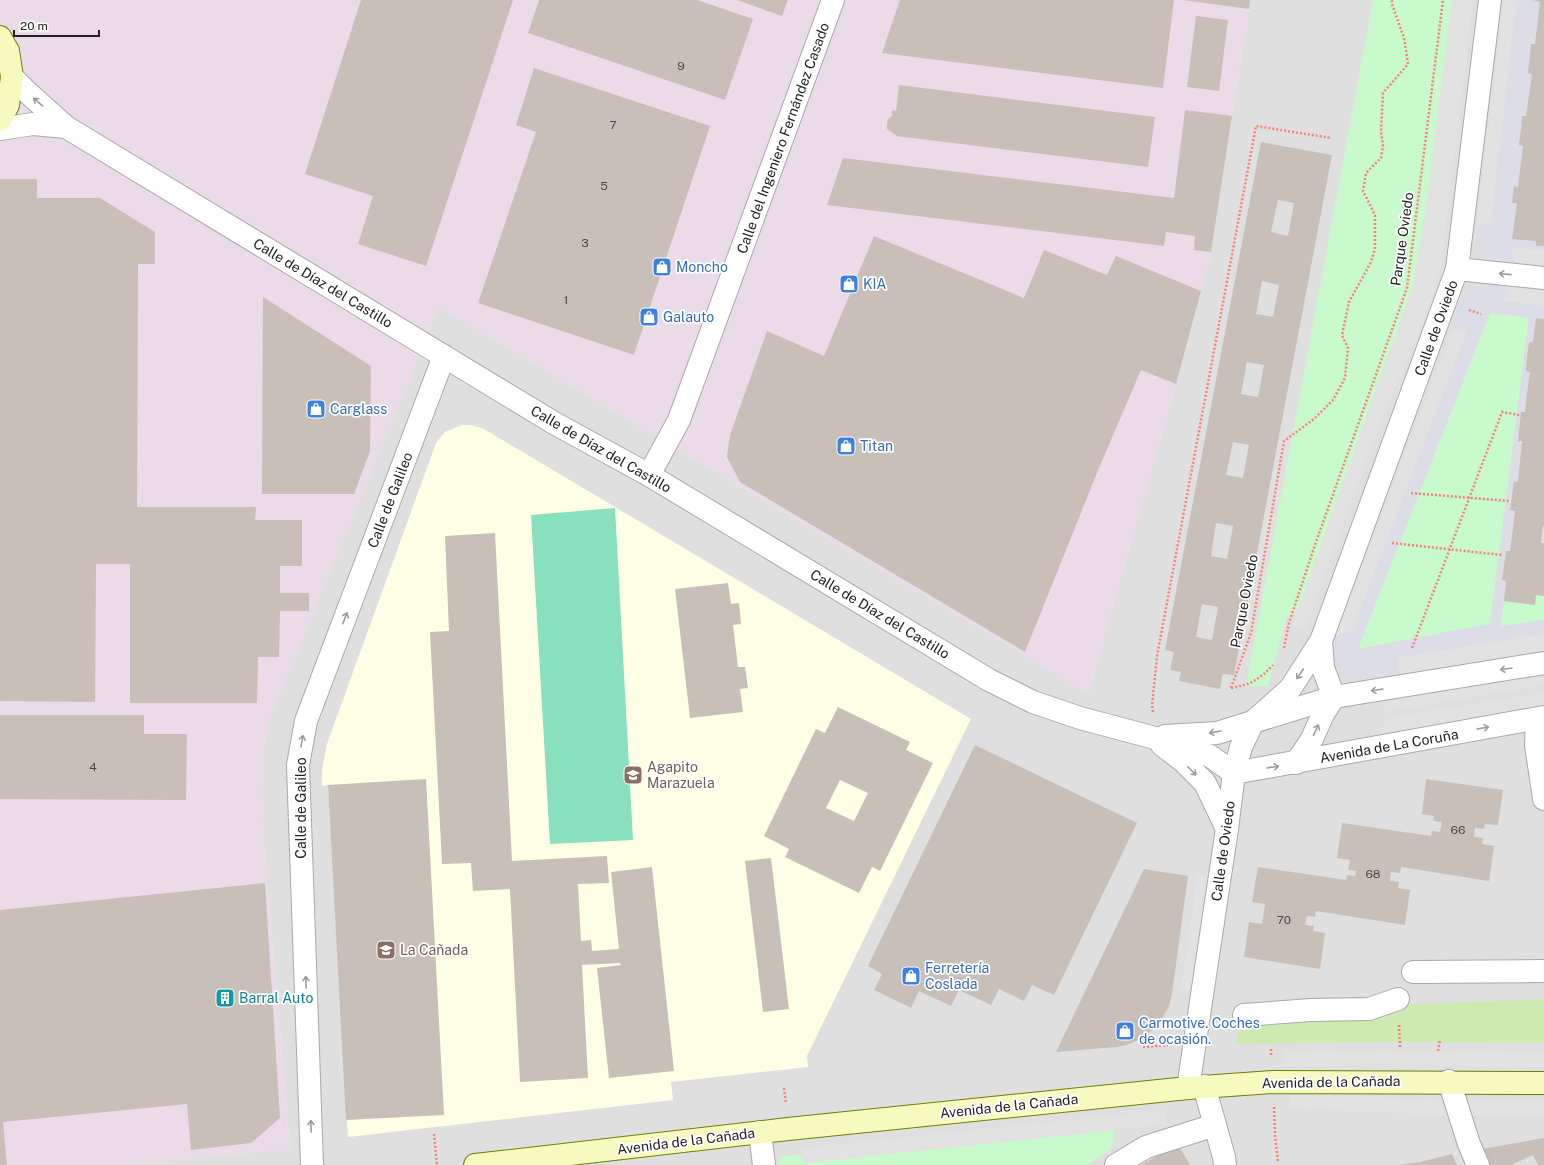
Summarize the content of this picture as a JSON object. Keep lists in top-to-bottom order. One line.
{"streets":{"street":["Calle del Ingeniero Fernández Casado","Calle de Díaz del Castillo","Calle de Oviedo","Calle de Galileo","Avenida de La Coruña","Avenida de la Cañada"],"path":["Parque Oviedo"]},"crossings":[["Calle del Ingeniero Fernández Casado","Calle de Díaz del Castillo"],["Calle de Díaz del Castillo","Calle de Oviedo"],["Calle de Díaz del Castillo","Calle de Galileo"],["Calle de Díaz del Castillo","Avenida de La Coruña"],["Calle de Oviedo","Avenida de La Coruña"],["Calle de Oviedo","Avenida de la Cañada"]],"one_way":["Calle de Galileo"],"places":{"shop":["Moncho","KIA","Galauto","Carglass","Titan","Ferretería Coslada","Carmotive. Coches de ocasión."],"school or university":["Agapito Marazuela","La Cañada"],"building":["Barral Auto"]},"house_numbers":["9","7","5","3","1","4","66","68","70"],"scale_bar":"20 m"}
